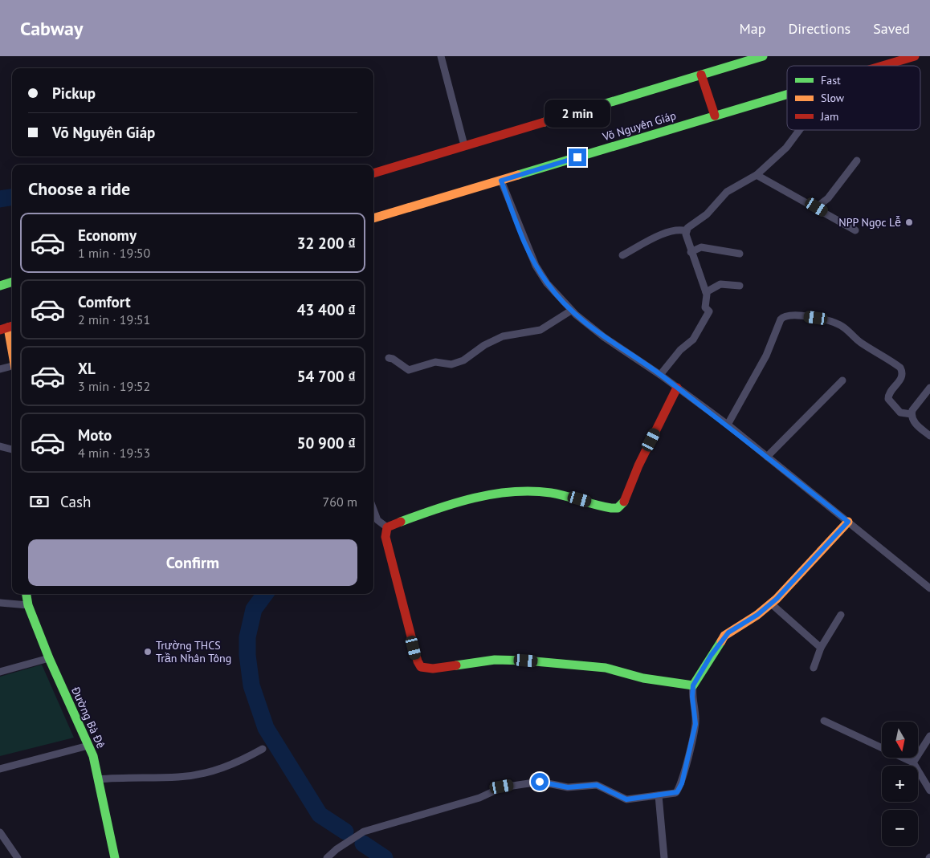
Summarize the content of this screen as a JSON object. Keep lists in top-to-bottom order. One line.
{"streets":{"street":["Võ Nguyên Giáp","Đường Bà Đê"]},"places":["NPP Ngọc Lễ","Trường THCS Trần Nhân Tông"],"legend":["Fast","Slow","Jam"],"north":"bottom","page":{"header":"Cabway","nav":["Map","Directions","Saved"],"banner":["Pickup","Võ Nguyên Giáp"],"bubble":"2 min","heading":"Choose a ride","list":[{"name":"Economy","note":"1 min · 19:50","value":"32 200 ₫"},{"name":"Comfort","note":"2 min · 19:51","value":"43 400 ₫"},{"name":"XL","note":"3 min · 19:52","value":"54 700 ₫"},{"name":"Moto","note":"4 min · 19:53","value":"50 900 ₫"}],"pay":["Cash","760 m"],"buttons":"Confirm","map_buttons":["+","−"]}}
